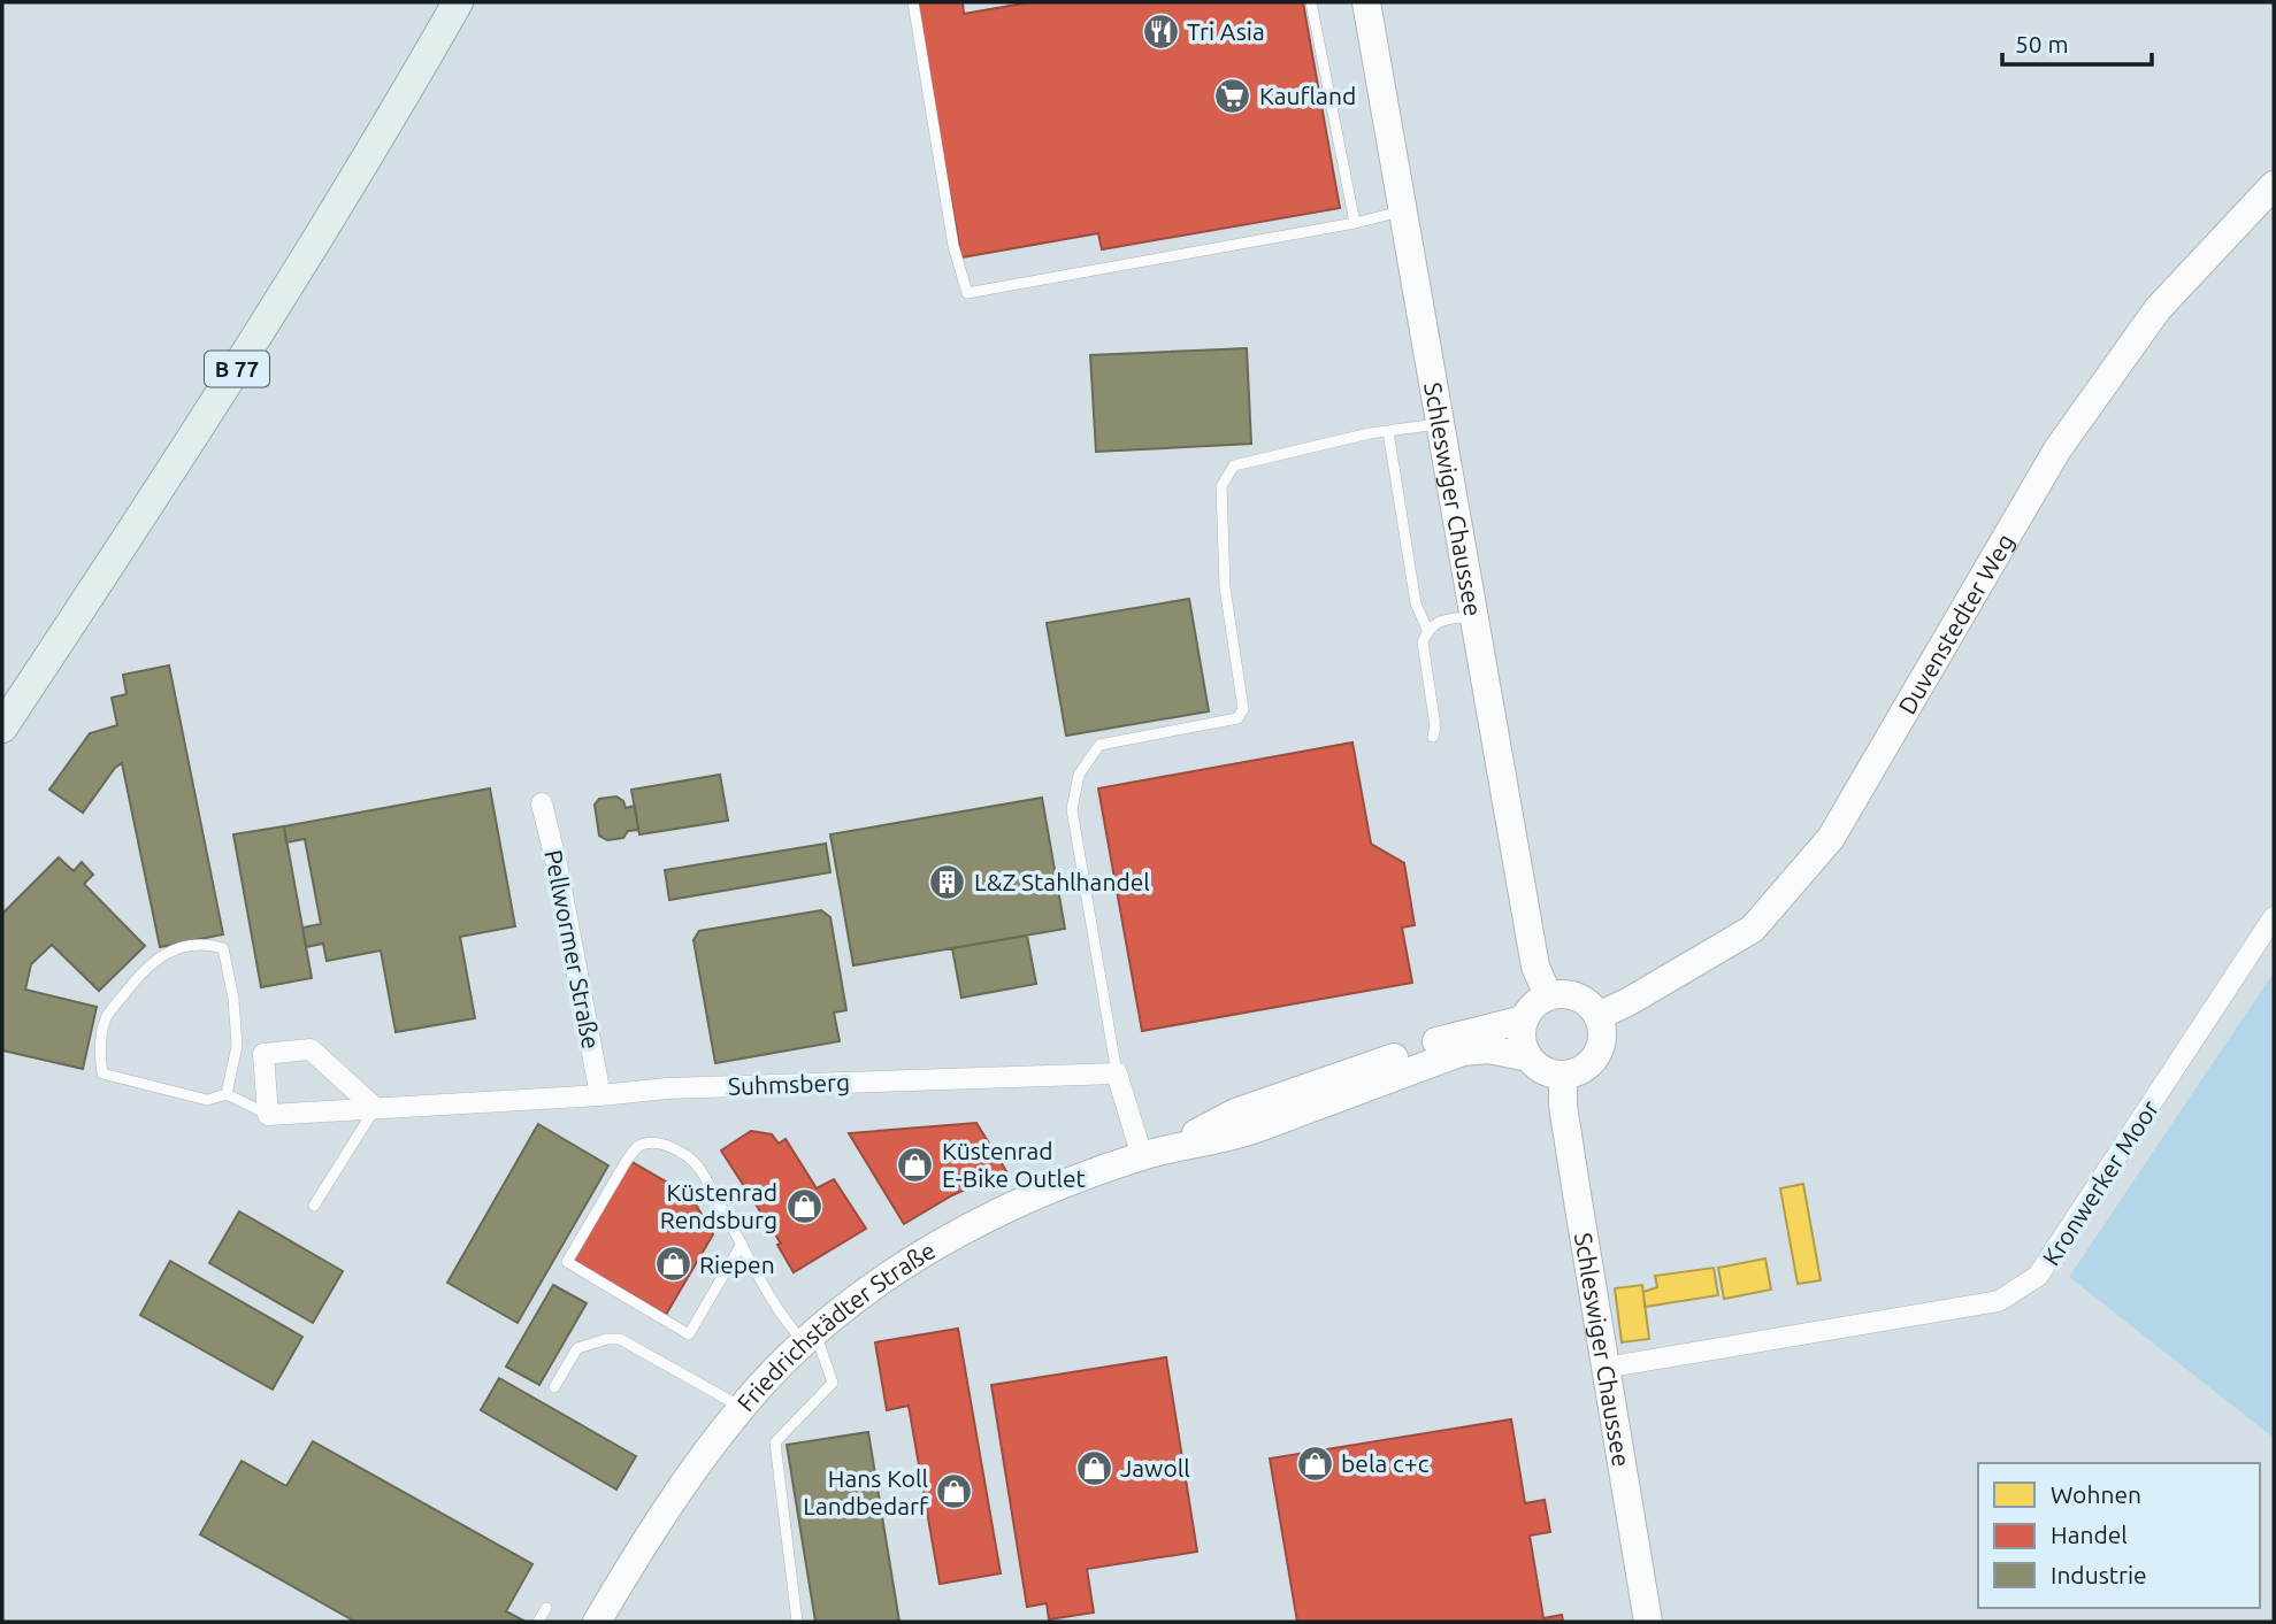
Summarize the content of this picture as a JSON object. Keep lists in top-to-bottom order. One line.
{"streets":{"main road":["B 77"],"street":["Schleswiger Chaussee","Duvenstedter Weg","Pellwormer Straße","Suhmsberg","Kronwerker Moor","Friedrichstädter Straße"]},"crossings":[["Schleswiger Chaussee","Duvenstedter Weg"],["Schleswiger Chaussee","Kronwerker Moor"],["Schleswiger Chaussee","Friedrichstädter Straße"],["Duvenstedter Weg","Friedrichstädter Straße"],["Pellwormer Straße","Suhmsberg"]],"places":{"restaurant":["Tri Asia"],"supermarket":["Kaufland"],"building":["L&Z Stahlhandel"],"shop":["Küstenrad E-Bike Outlet","Küstenrad Rendsburg","Riepen","bela c+c","Jawoll","Hans Koll Landbedarf"]},"legend":["Wohnen","Handel","Industrie"],"scale_bar":"50 m"}
